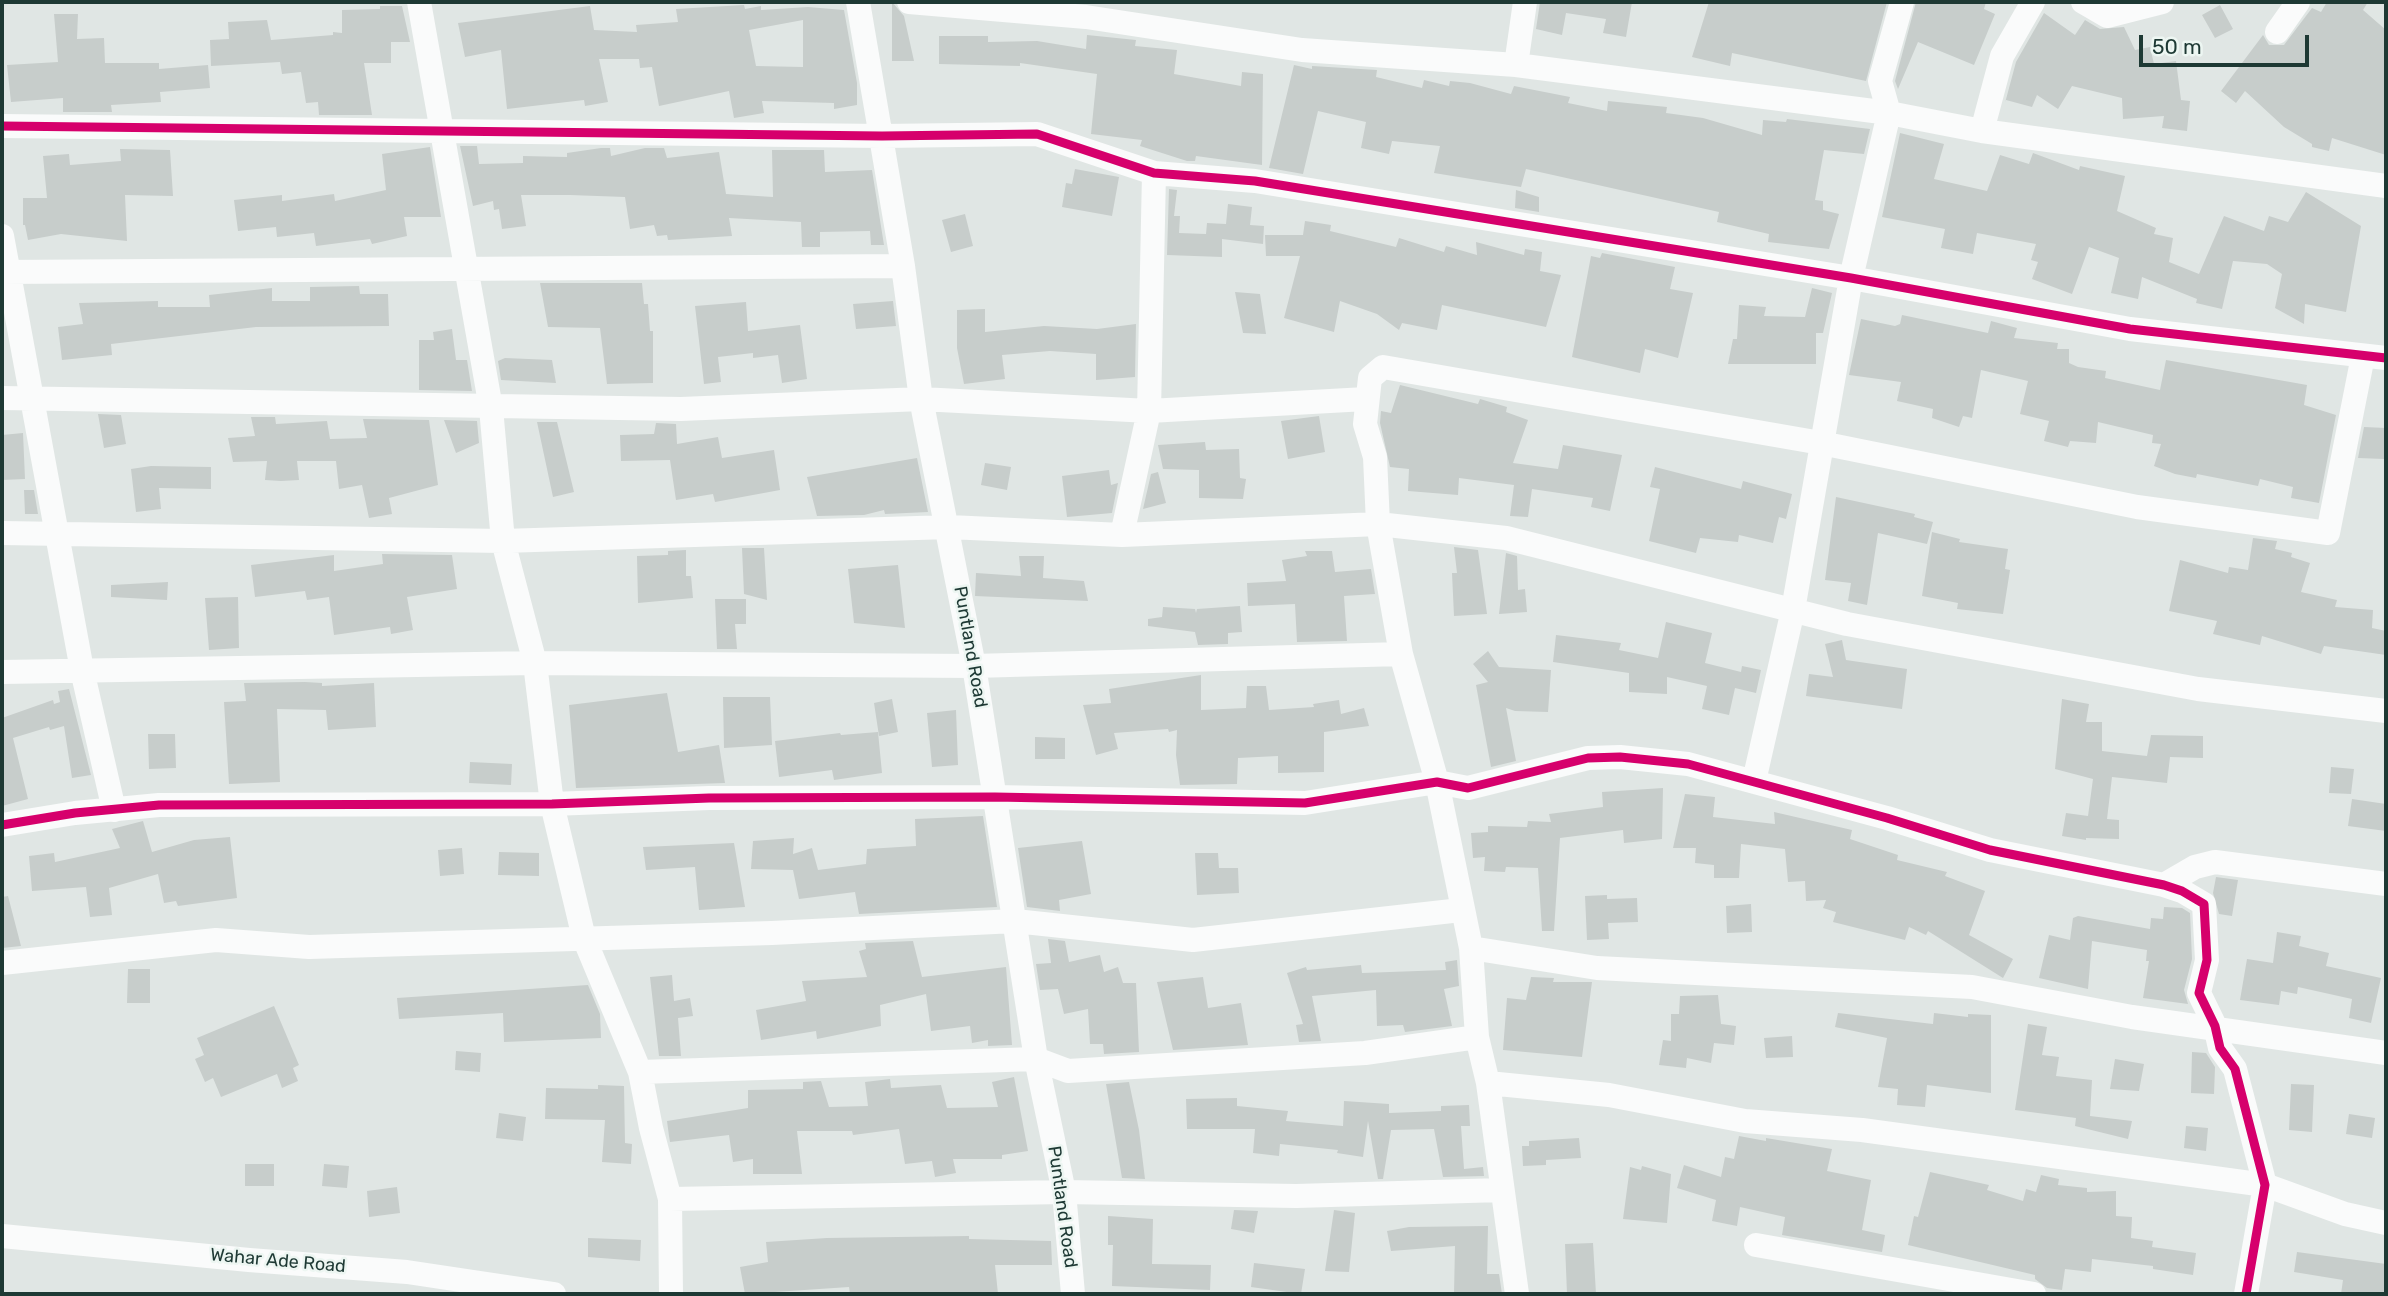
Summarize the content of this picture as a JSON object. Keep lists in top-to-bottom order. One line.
{"streets":{"street":["Puntland Road","Wahar Ade Road"]},"scale_bar":"50 m"}
